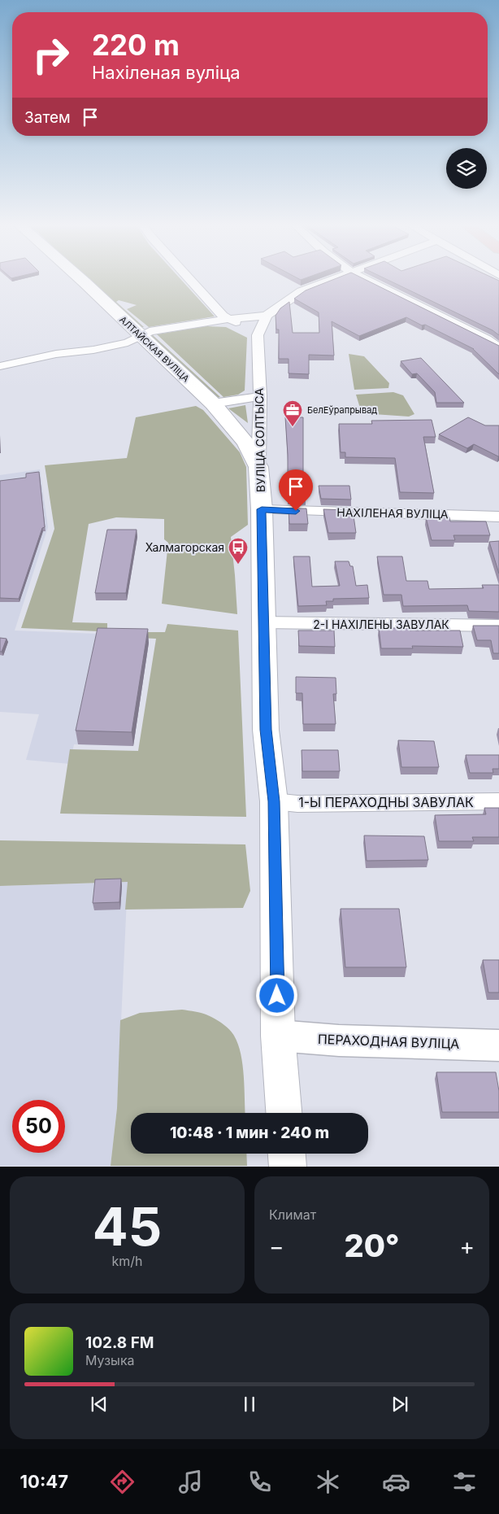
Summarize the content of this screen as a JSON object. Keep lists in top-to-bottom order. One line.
{"streets":{"main road":["АЛТАЙСКАЯ ВУЛІЦА","ВУЛІЦА СОЛТЫСА"],"street":["НАХІЛЕНАЯ ВУЛІЦА","2-І НАХІЛЕНЫ ЗАВУЛАК","1-Ы ПЕРАХОДНЫ ЗАВУЛАК","ПЕРАХОДНАЯ ВУЛІЦА"]},"crossings":[["АЛТАЙСКАЯ ВУЛІЦА","ВУЛІЦА СОЛТЫСА"],["ВУЛІЦА СОЛТЫСА","НАХІЛЕНАЯ ВУЛІЦА"],["ВУЛІЦА СОЛТЫСА","2-І НАХІЛЕНЫ ЗАВУЛАК"],["ВУЛІЦА СОЛТЫСА","1-Ы ПЕРАХОДНЫ ЗАВУЛАК"],["ВУЛІЦА СОЛТЫСА","ПЕРАХОДНАЯ ВУЛІЦА"]],"places":{"office":["БелЕўрапрывад"],"bus stop":["Халмагорская"]},"page":{"turn":["220 m","Нахіленая вуліца"],"then":"Затем","limit":"50","trip":"10:48 · 1 мин · 240 m","tile":[["45","km/h"],"Климат"],"heat":["−","20°","+"],"song":["102.8 FM","Музыка"],"tabs":"10:47"}}
